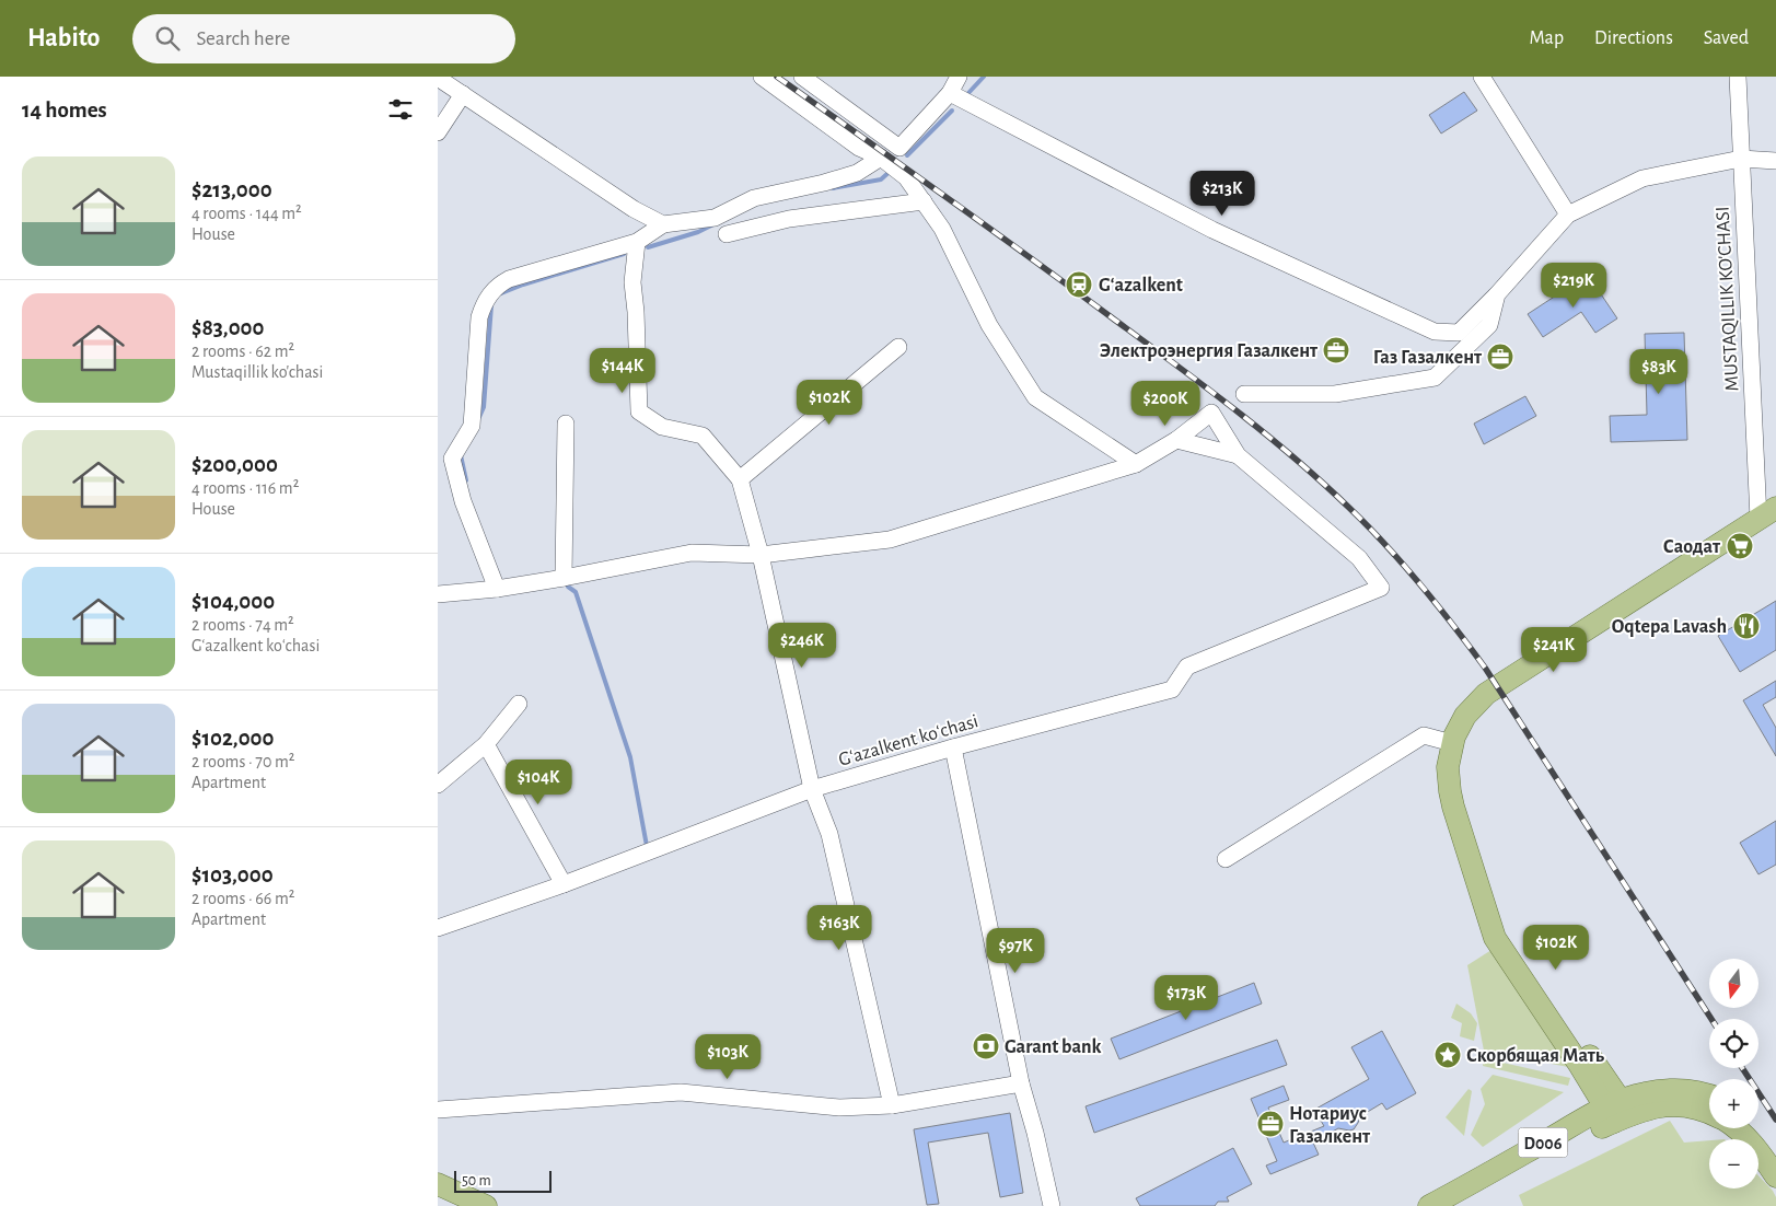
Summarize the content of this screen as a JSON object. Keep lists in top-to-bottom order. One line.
{"streets":{"main road":["D006"],"street":["MUSTAQILLIK KO'CHASI","Gʻazalkent koʻchasi"]},"places":{"station":["Gʻazalkent"],"office":["Электроэнергия Газалкент","Газ Газалкент","Нотариус Газалкент"],"supermarket":["Саодат"],"restaurant":["Oqtepa Lavash"],"bank":["Garant bank"],"place":["Скорбящая Мать"]},"scale_bar":"50 m","north":"bottom","page":{"header":"Habito","search":"Search here","nav":["Map","Directions","Saved"],"heading":"14 homes","list":[{"name":"$213,000","note":"4 rooms · 144 m² · House"},{"name":"$83,000","note":"2 rooms · 62 m² · Mustaqillik ko'chasi"},{"name":"$200,000","note":"4 rooms · 116 m² · House"},{"name":"$104,000","note":"2 rooms · 74 m² · Gʻazalkent koʻchasi"},{"name":"$102,000","note":"2 rooms · 70 m² · Apartment"},{"name":"$103,000","note":"2 rooms · 66 m² · Apartment"}],"price":["$213K","$219K","$144K","$83K","$102K","$200K","$246K","$241K","$104K","$163K","$102K","$97K","$173K","$103K"],"map_buttons":["+","−"],"scale":"50 m"}}
